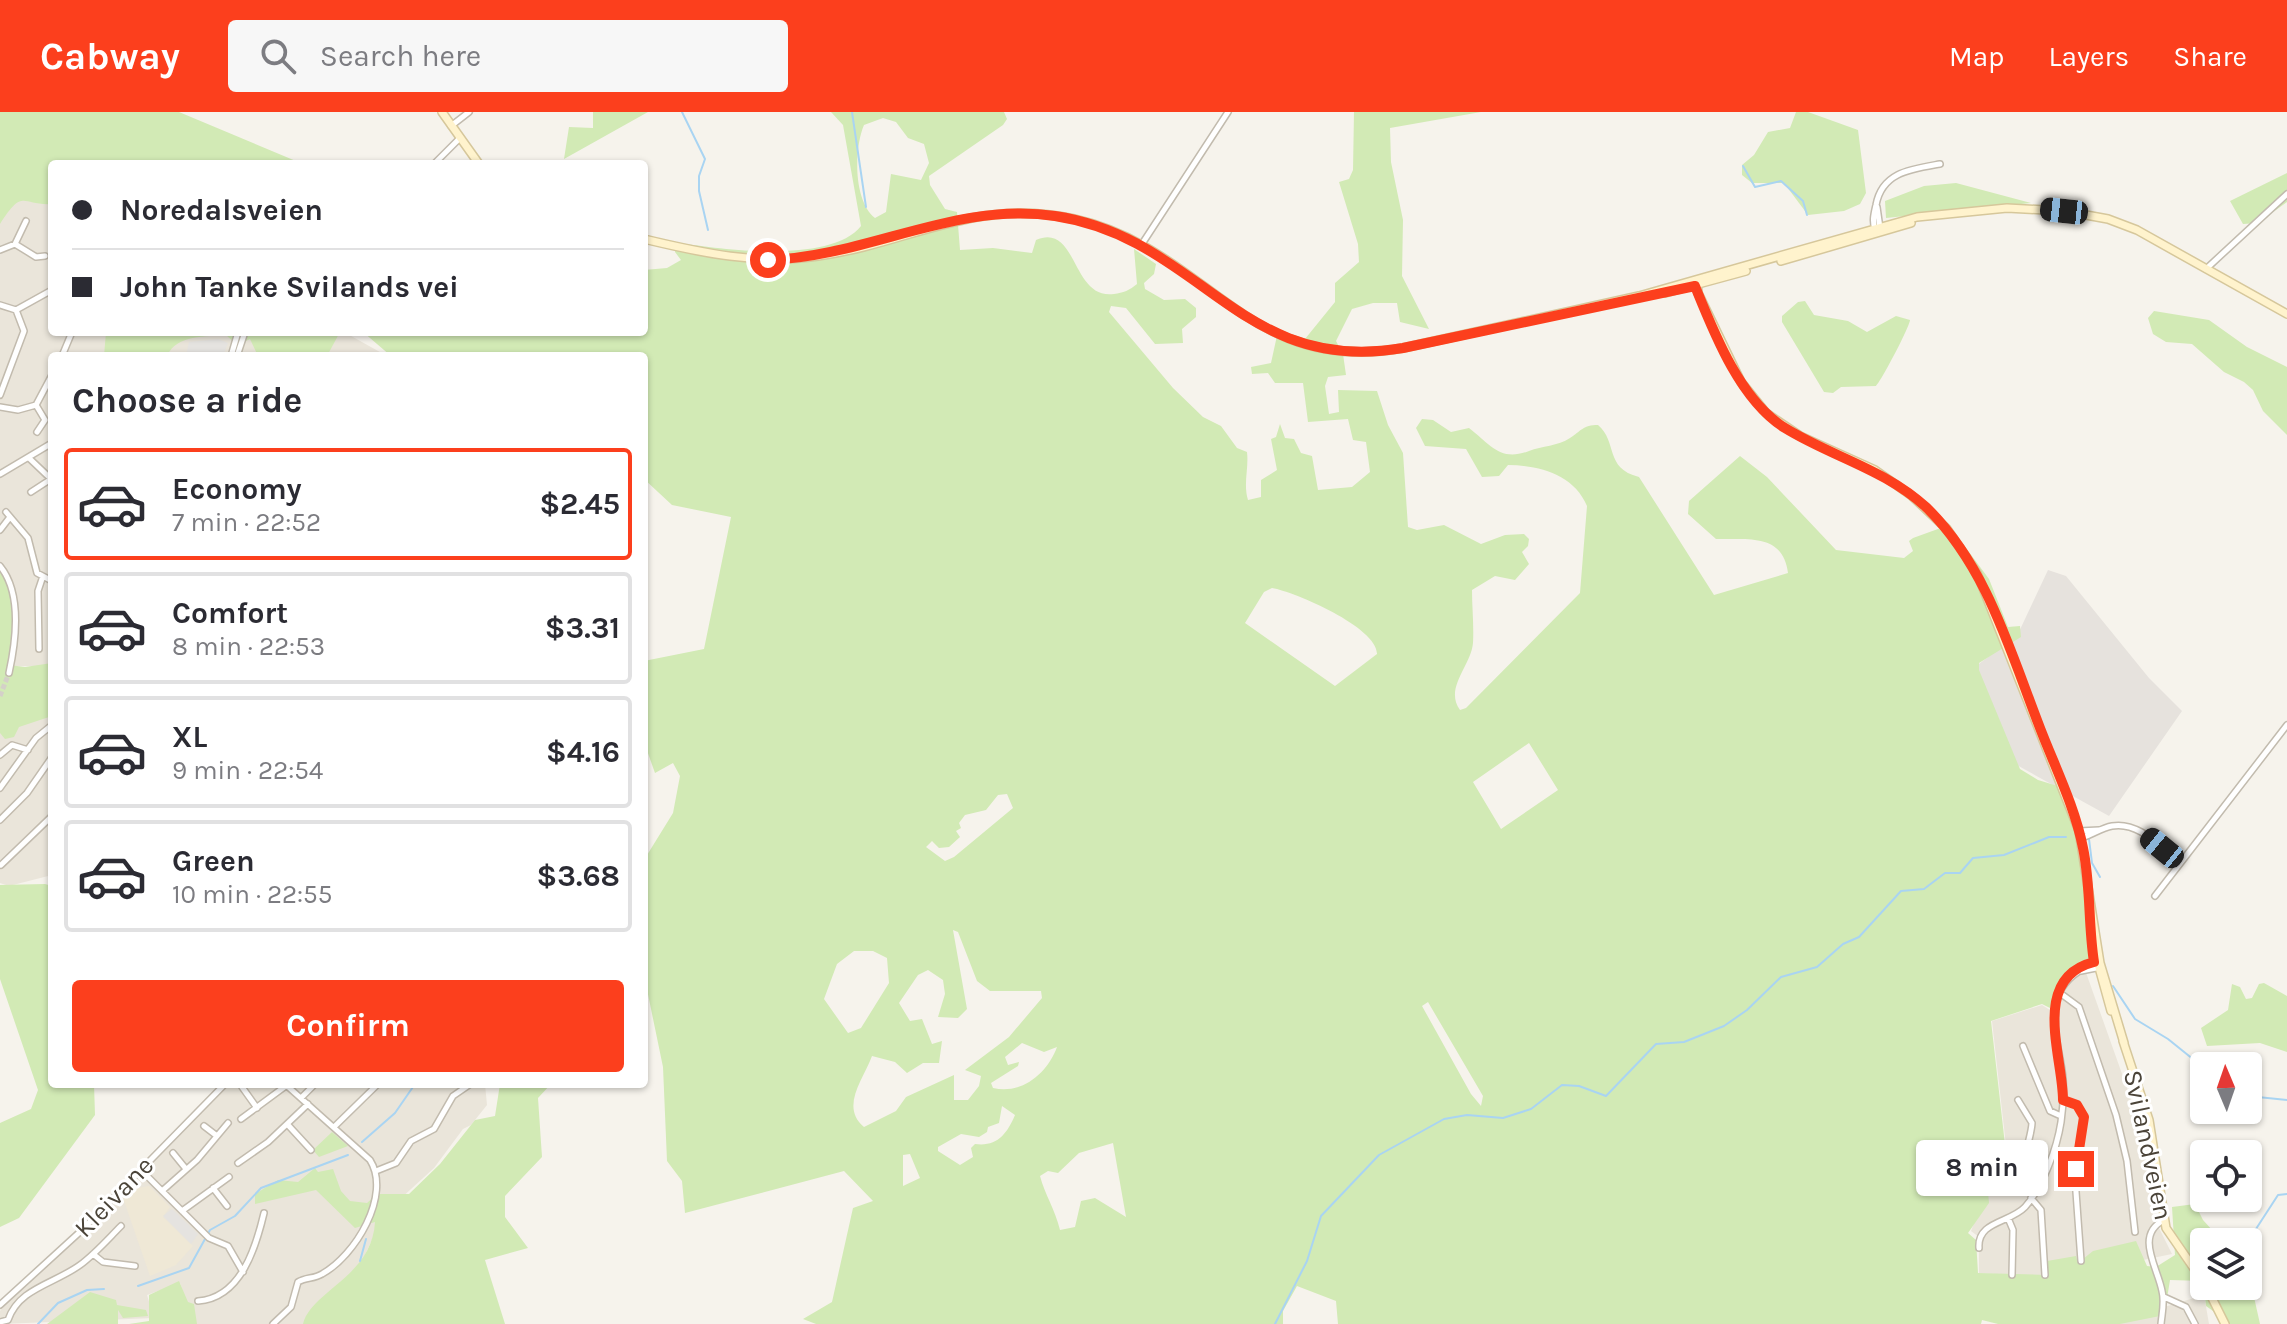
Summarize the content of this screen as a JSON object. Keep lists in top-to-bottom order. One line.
{"streets":{"main road":["Svilandveien"],"street":["Kleivane"]},"north":"top","page":{"header":"Cabway","search":"Search here","nav":["Map","Layers","Share"],"banner":["Noredalsveien","John Tanke Svilands vei"],"heading":"Choose a ride","list":[{"name":"Economy","note":"7 min · 22:52","value":"$2.45"},{"name":"Comfort","note":"8 min · 22:53","value":"$3.31"},{"name":"XL","note":"9 min · 22:54","value":"$4.16"},{"name":"Green","note":"10 min · 22:55","value":"$3.68"}],"buttons":"Confirm","bubble":"8 min"}}
